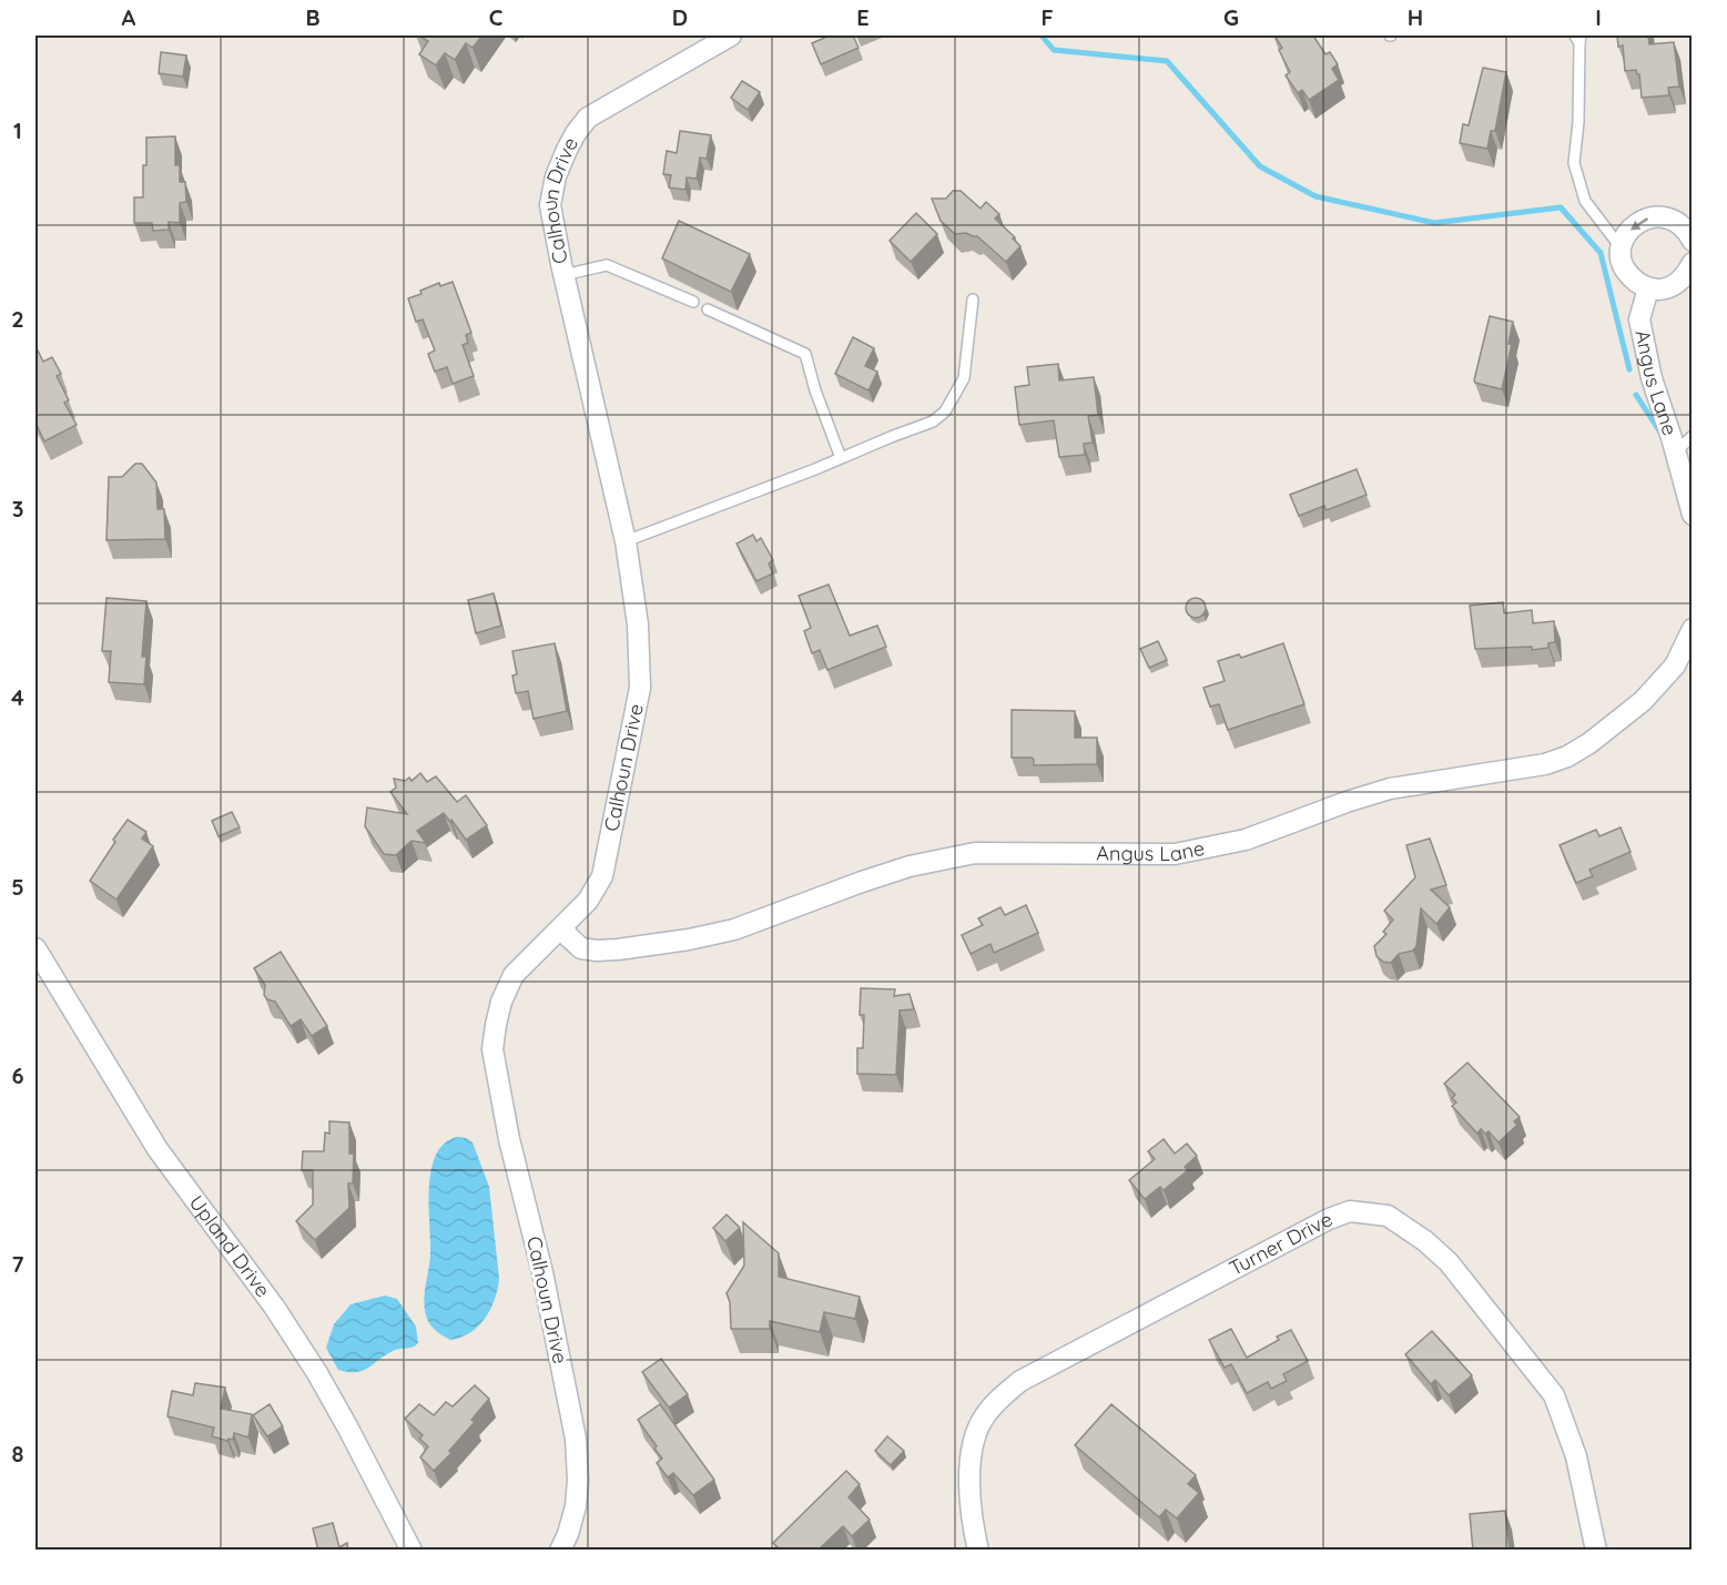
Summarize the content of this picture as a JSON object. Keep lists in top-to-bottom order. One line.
{"streets":{"street":["Calhoun Drive","Angus Lane","Turner Drive","Upland Drive"]},"crossings":[["Calhoun Drive","Angus Lane"]],"grid":{"columns":["A","B","C","D","E","F","G","H","I"],"rows":["1","2","3","4","5","6","7","8"]}}
